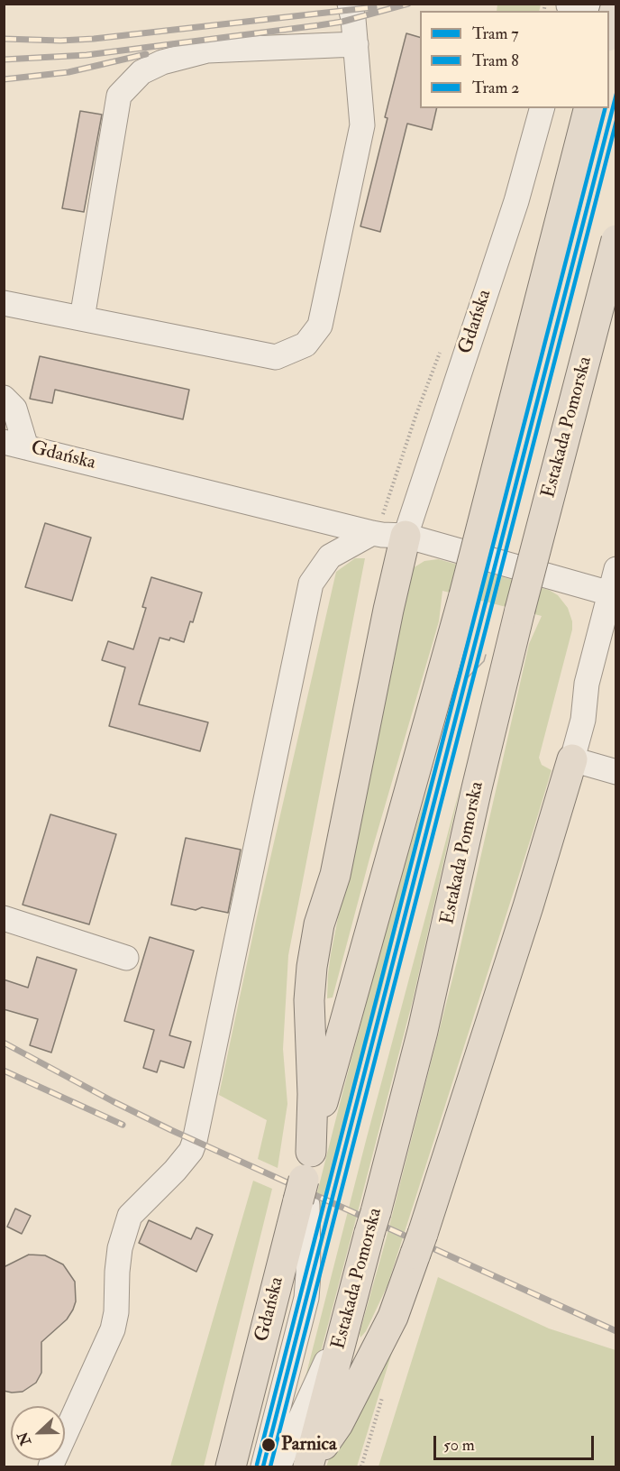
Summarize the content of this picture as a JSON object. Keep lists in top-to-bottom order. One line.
{"streets":{"main road":["Gdańska","Estakada Pomorska"]},"places":["Parnica"],"lines":["tram line 7","tram line 2","tram line 8"],"legend":["Tram 7","Tram 8","Tram 2"],"scale_bar":"50 m","north":"left"}
